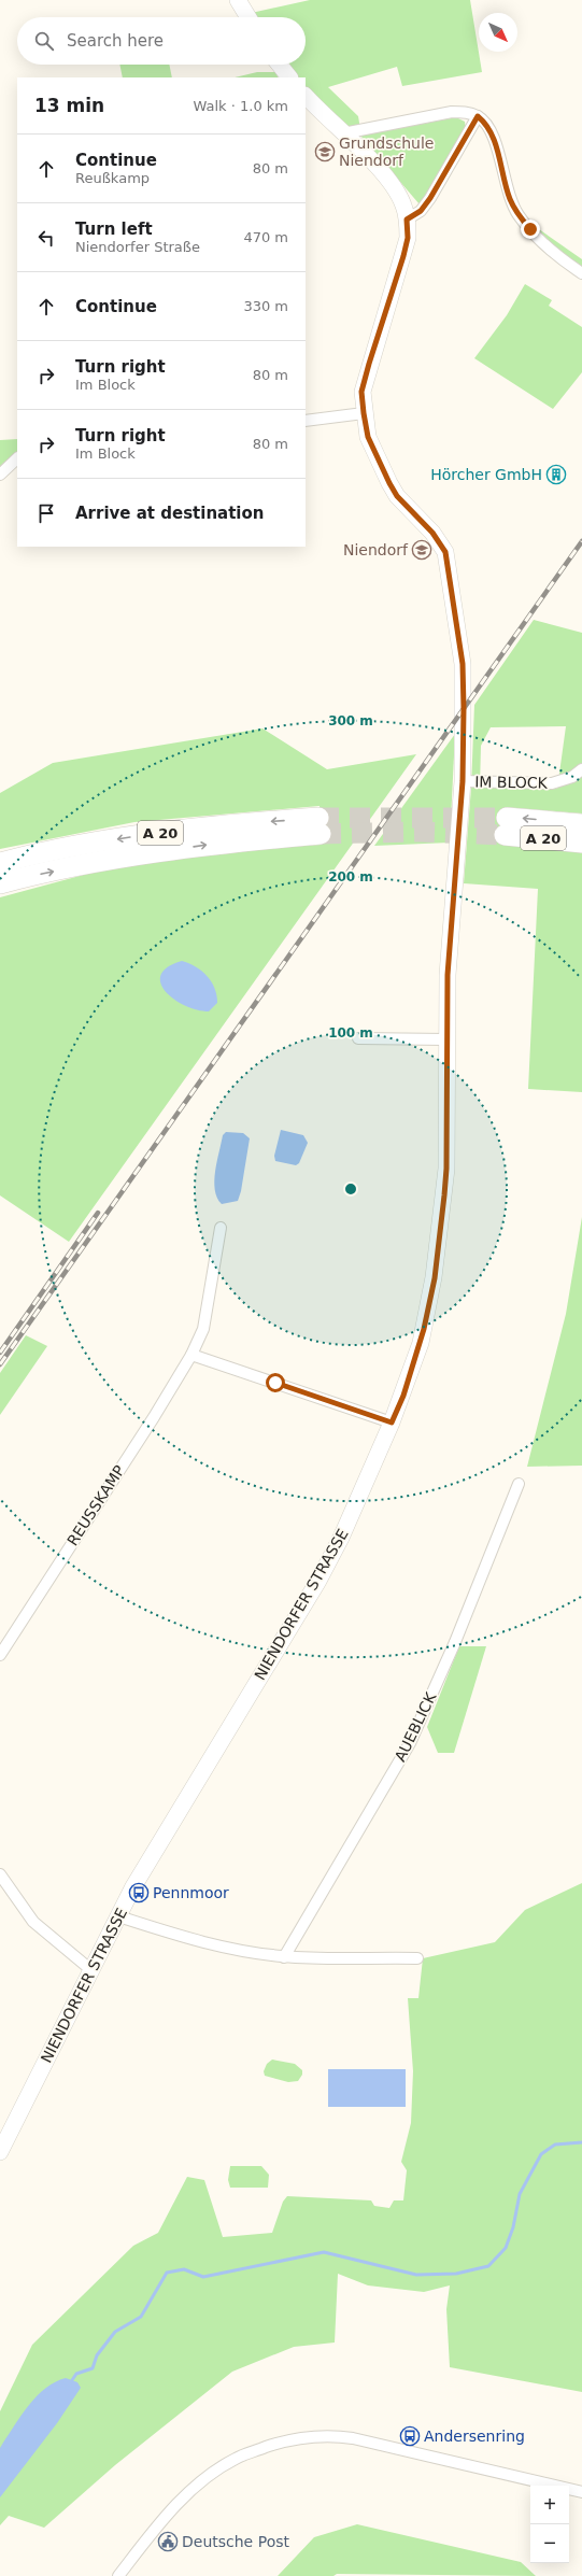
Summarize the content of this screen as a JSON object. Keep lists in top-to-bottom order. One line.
{"streets":{"highway":["A 20"],"main road":["NIENDORFER STRASSE"],"street":["IM BLOCK","REUSSKAMP","AUEBLICK"]},"crossings":[["IM BLOCK","NIENDORFER STRASSE"]],"places":{"school or university":["Grundschule Niendorf","Niendorf"],"building":["Hörcher GmbH"],"bus stop":["Pennmoor","Andersenring"],"public building":["Deutsche Post"]},"north":"bottom right","page":{"search":"Search here","heading":["13 min","Walk · 1.0 km"],"list":[["Continue","Reußkamp","80 m"],["Turn left","Niendorfer Straße","470 m"],["Continue","330 m"],["Turn right","Im Block","80 m"],["Turn right","Im Block","80 m"],"Arrive at destination"],"map_buttons":["+","−"]},"rings":["300 m","200 m","100 m"]}
